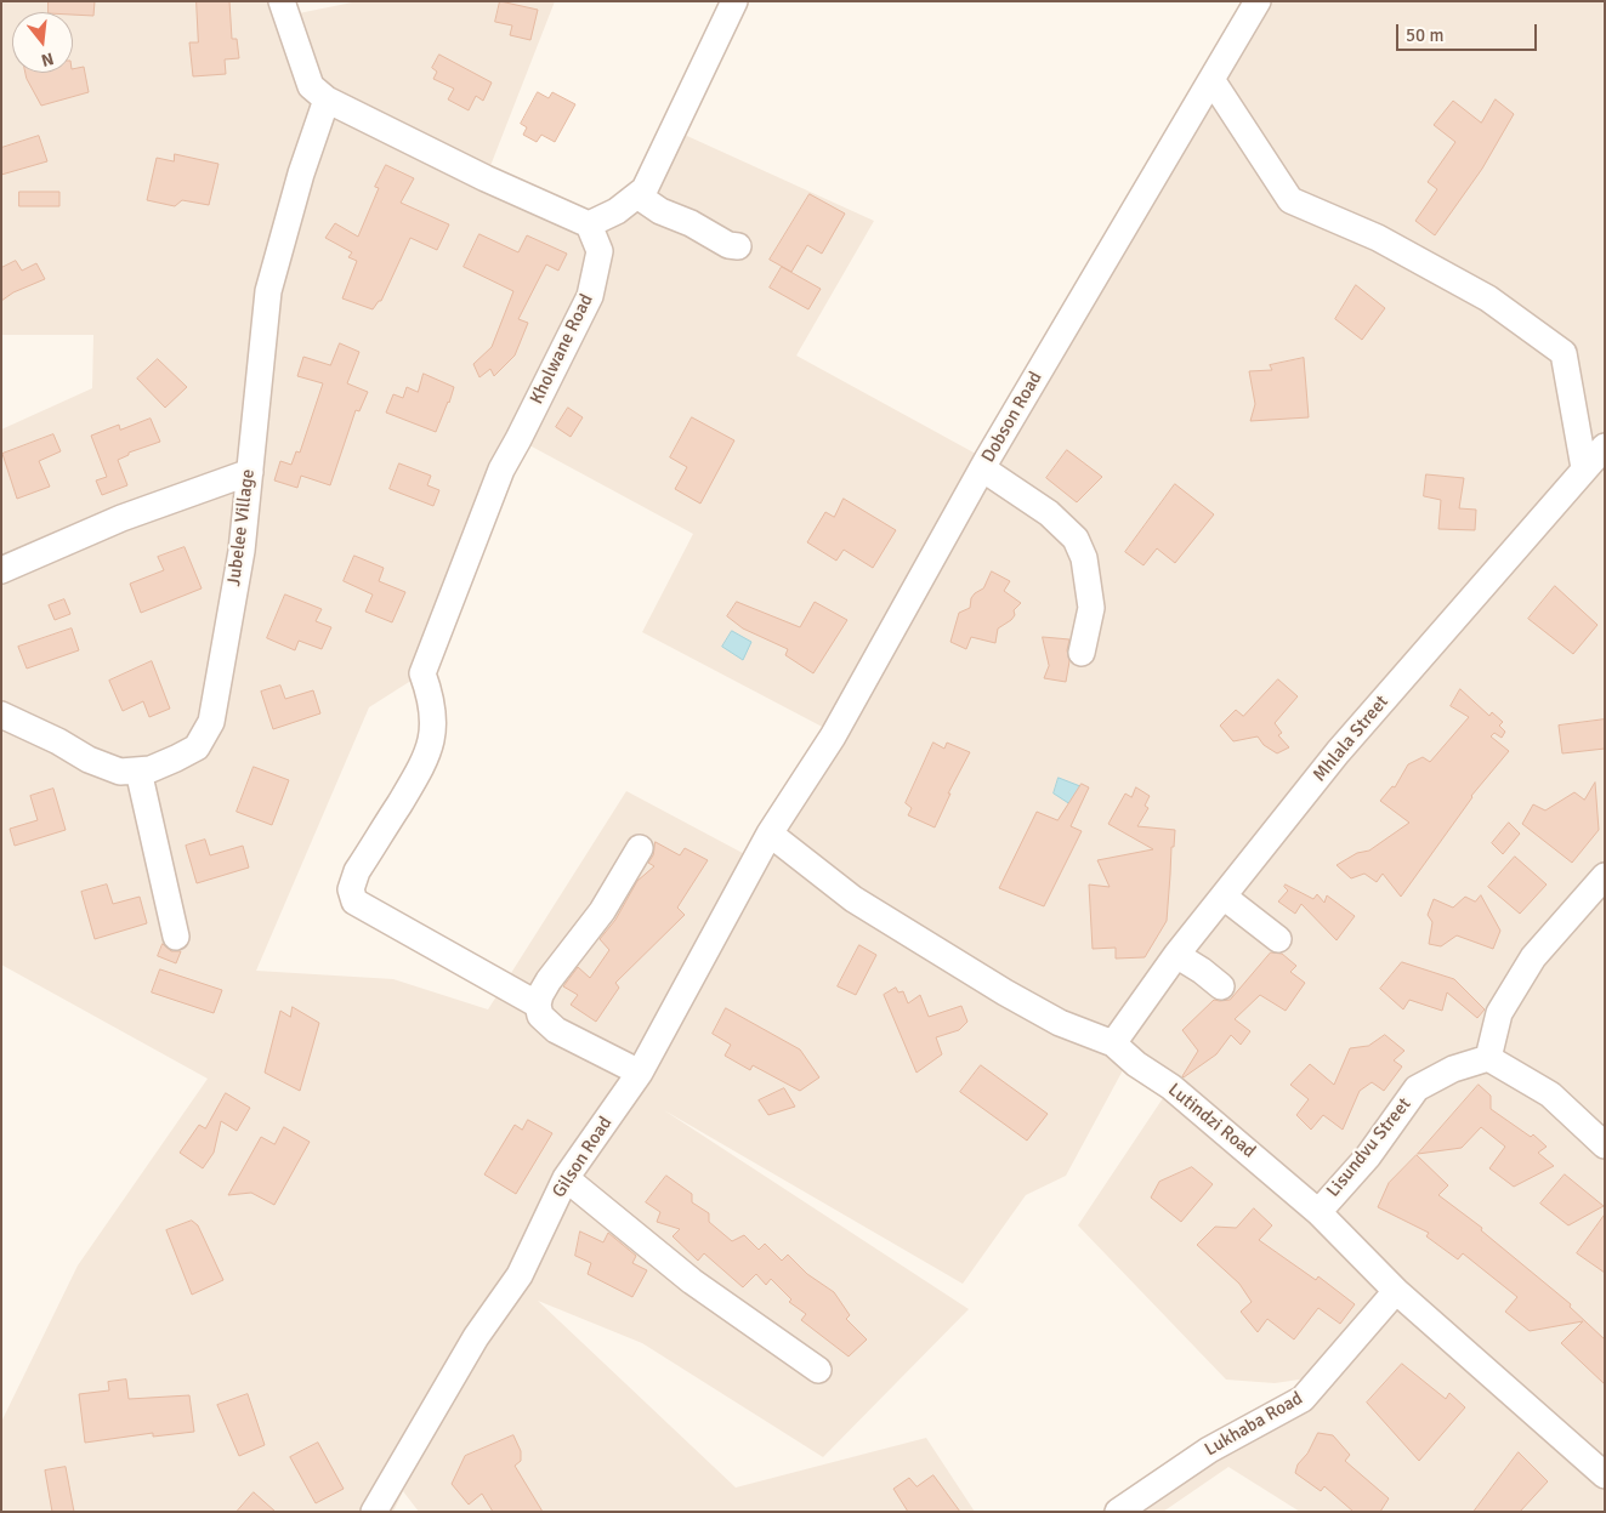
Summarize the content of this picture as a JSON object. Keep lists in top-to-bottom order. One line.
{"streets":{"street":["Kholwane Road","Dobson Road","Jubelee Village","Mhlala Street","Lutindzi Road","Lisundvu Street","Gilson Road","Lukhaba Road"]},"crossings":[["Dobson Road","Lutindzi Road"],["Dobson Road","Gilson Road"],["Mhlala Street","Lutindzi Road"],["Lutindzi Road","Lisundvu Street"],["Lutindzi Road","Gilson Road"],["Lutindzi Road","Lukhaba Road"]],"scale_bar":"50 m","north":"bottom"}
